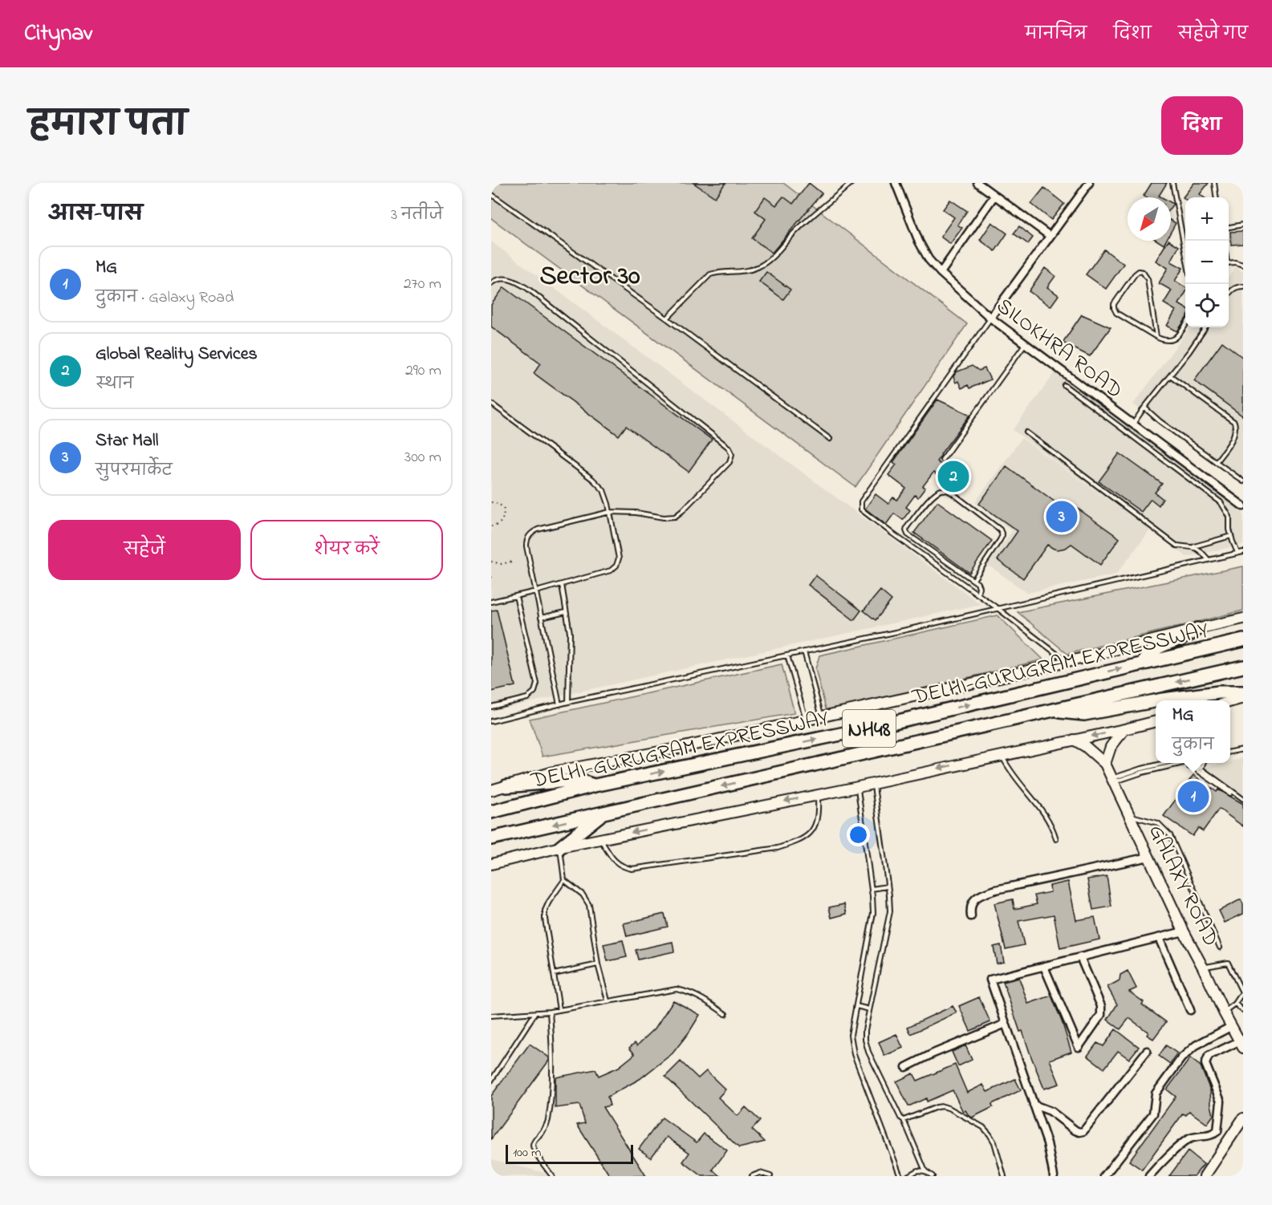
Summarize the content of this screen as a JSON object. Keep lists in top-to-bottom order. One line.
{"streets":{"highway":["DELHI-GURUGRAM EXPRESSWAY","NH48"],"main road":["GALAXY ROAD"],"street":["SILOKHRA ROAD"]},"districts":["Sector 30"],"scale_bar":"100 m","north":"bottom left","page":{"header":"Citynav","nav":["मानचित्र","दिशा","सहेजे गए"],"title":"हमारा पता","buttons":["दिशा",["सहेजें","शेयर करें"]],"heading":["आस-पास","3 नतीजे"],"map_buttons":["+","−"],"list":[{"mark":"1","name":"MG","note":"दुकान · Galaxy Road","value":"270 m"},{"mark":"2","name":"Global Reality Services","note":"स्थान","value":"290 m"},{"mark":"3","name":"Star Mall","note":"सुपरमार्केट","value":"300 m"}],"pins":["2","3","1"],"popup":["MG","दुकान"],"scale":"100 m"}}
